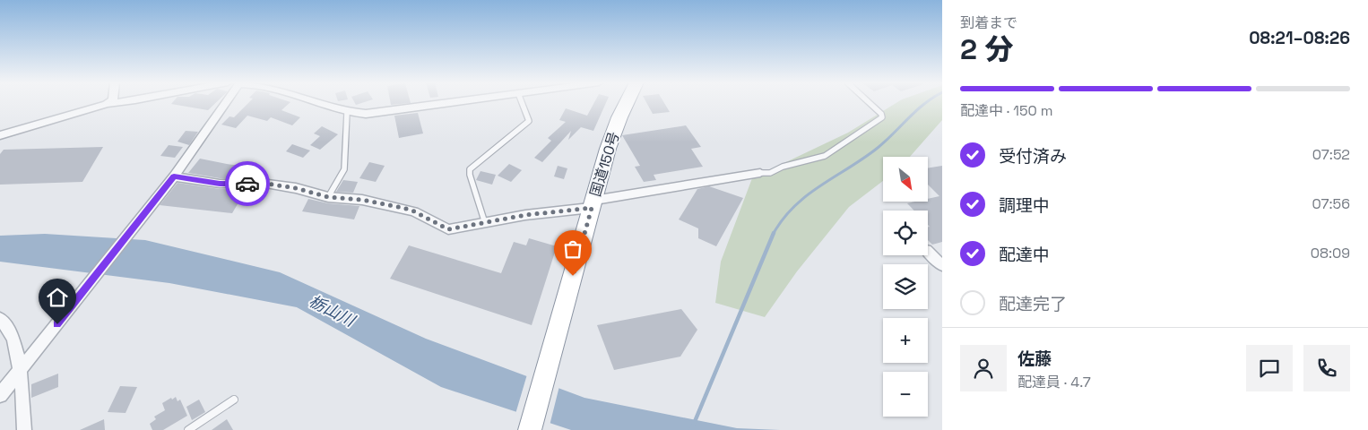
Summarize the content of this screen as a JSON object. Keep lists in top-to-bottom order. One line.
{"streets":{"highway":["国道150号"]},"water":["栃山川"],"north":"bottom right","page":{"heading":["2 分","到着まで","08:21–08:26"],"panel":["佐藤","配達員 · 4.7"],"bar":"配達中 · 150 m","list":[["受付済み","07:52"],["調理中","07:56"],["配達中","08:09"],"配達完了"],"map_buttons":["+","−"]}}
